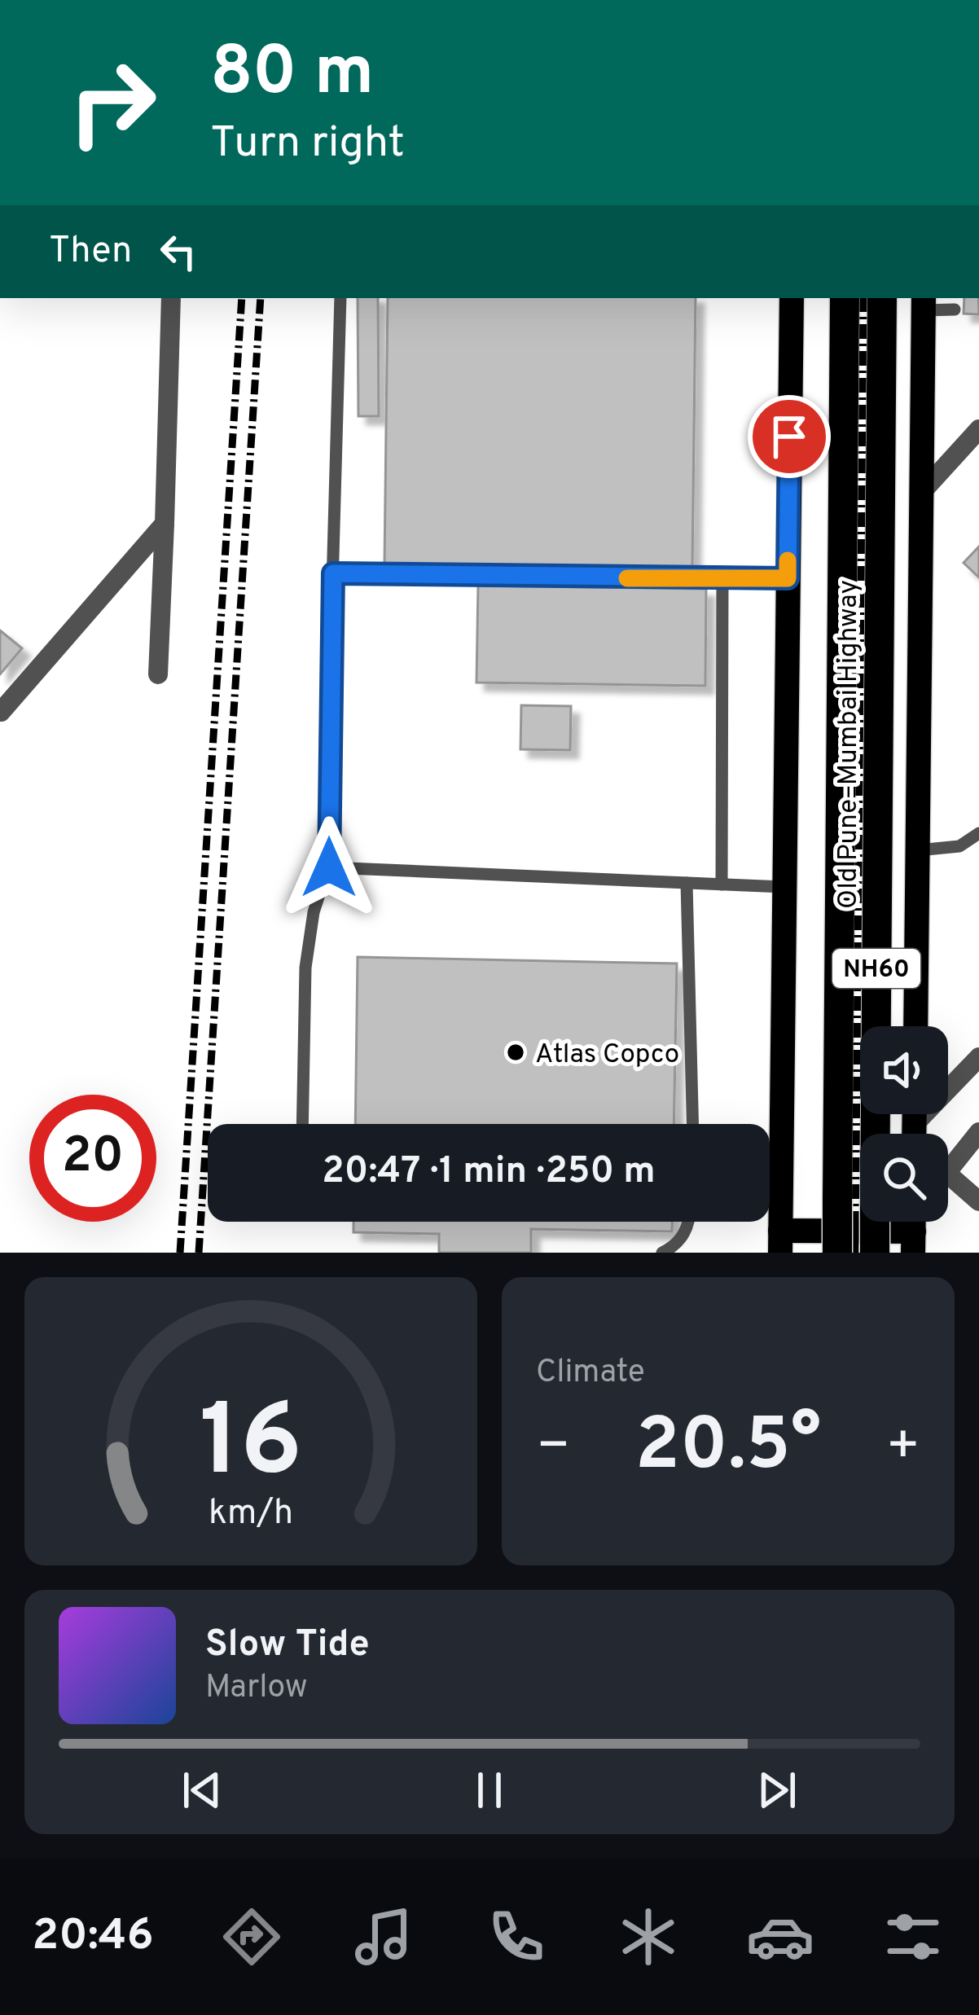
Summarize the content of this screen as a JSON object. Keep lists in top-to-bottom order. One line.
{"streets":{"highway":["Old Pune–Mumbai Highway","NH60"]},"places":["Atlas Copco"],"page":{"turn":["80 m","Turn right"],"then":"Then","limit":"20","trip":"20:47 · 1 min · 250 m","tile":"Climate","heat":["−","20.5°","+"],"song":["Slow Tide","Marlow"],"tabs":"20:46","gauge":["16","km/h"]}}
